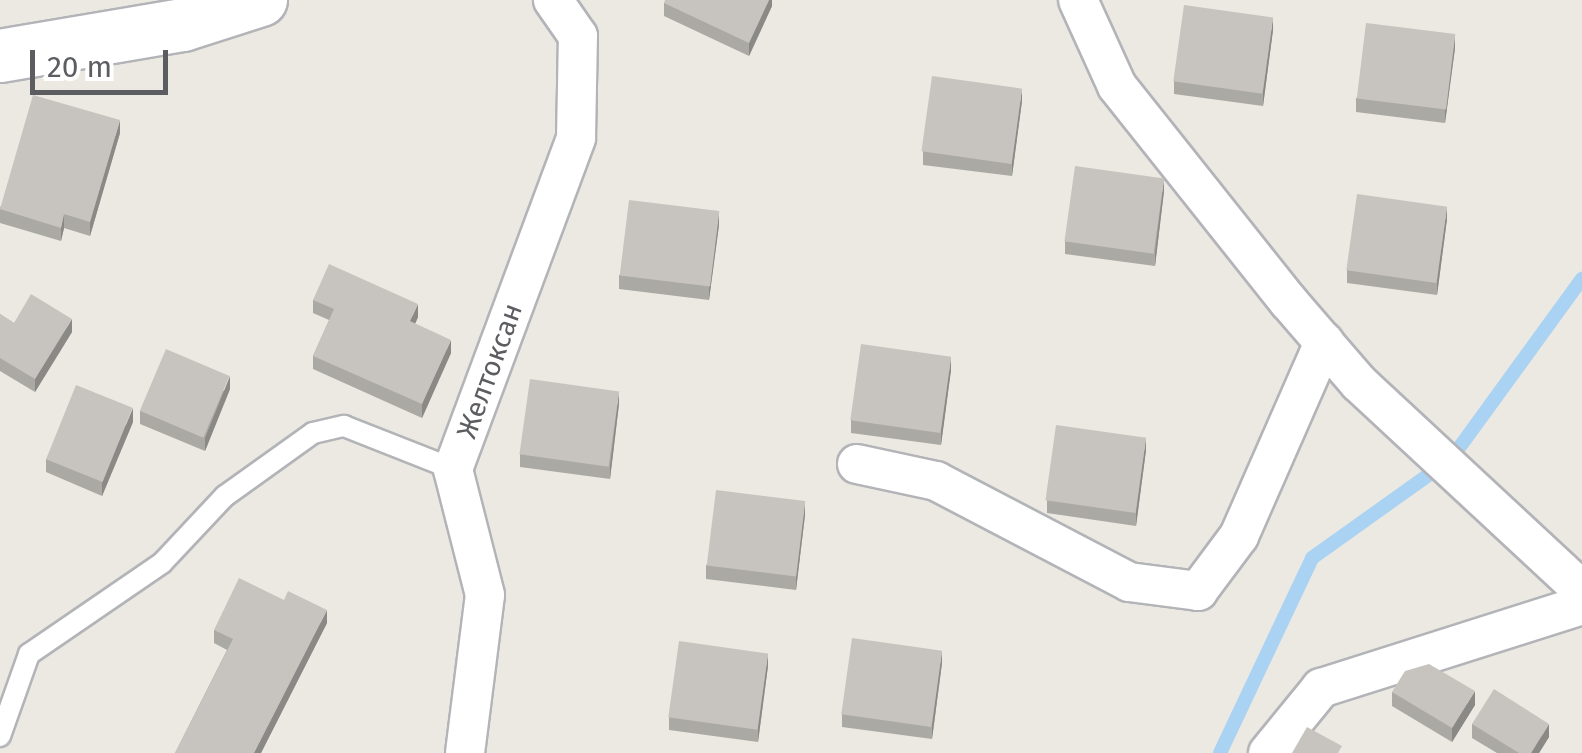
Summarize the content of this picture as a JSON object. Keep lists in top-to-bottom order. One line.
{"streets":{"street":["Желтоксан"]},"scale_bar":"20 m"}
